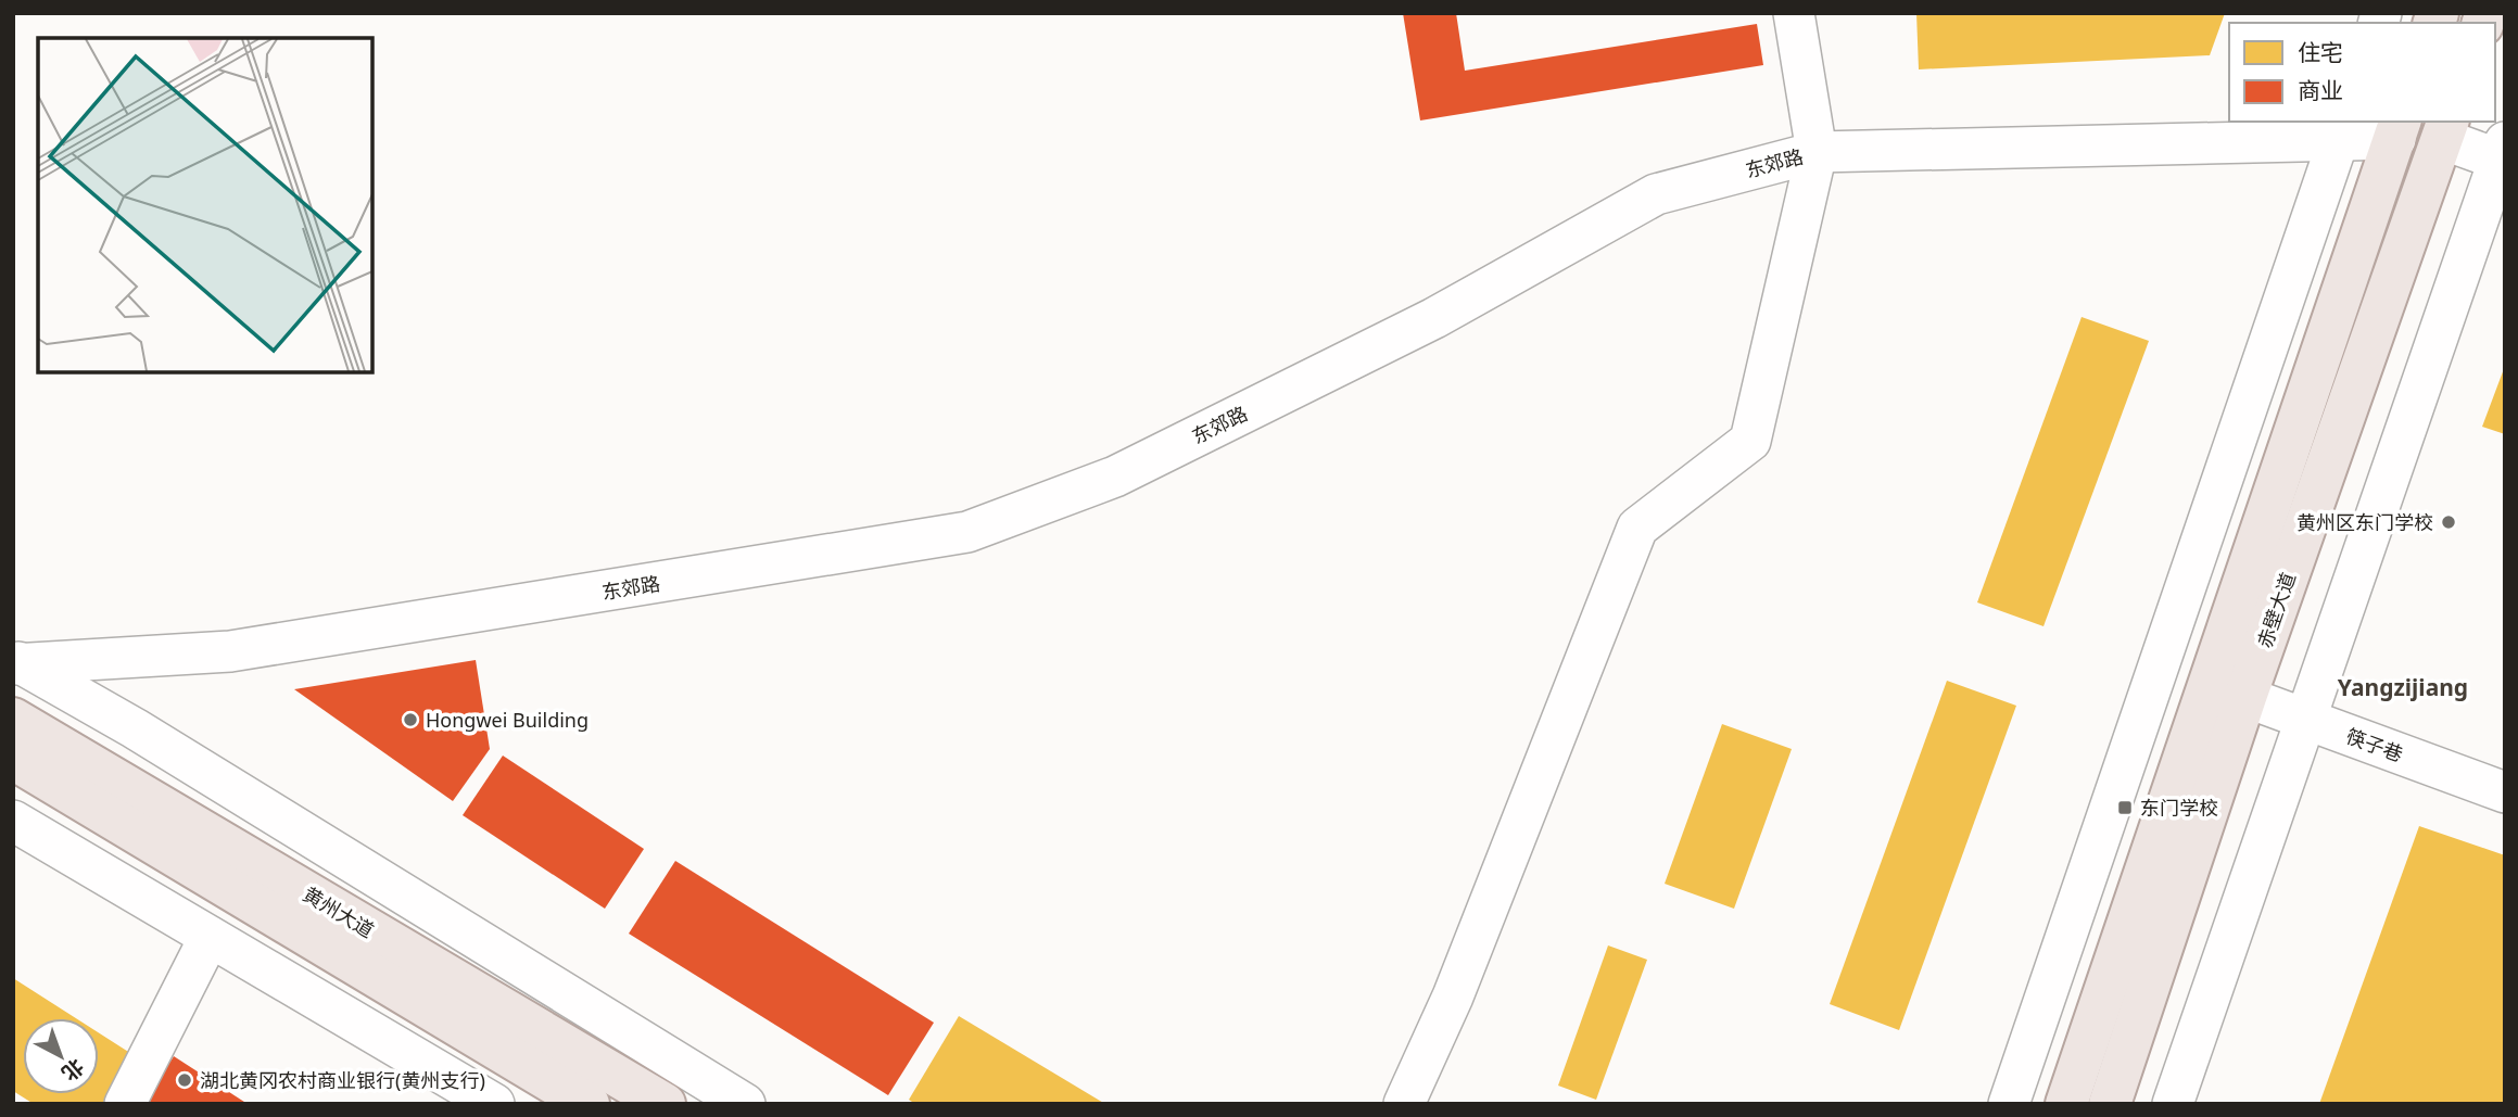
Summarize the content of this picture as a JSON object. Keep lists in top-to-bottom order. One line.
{"streets":{"main road":["赤壁大道","黄州大道"],"street":["东郊路","筷子巷"]},"crossings":[["东郊路","赤壁大道"],["赤壁大道","筷子巷"]],"districts":["Yangzijiang"],"places":{"other":["黄州区东门学校","Hongwei Building","湖北黄冈农村商业银行(黄州支行)"],"transit":["东门学校"]},"legend":["住宅","商业"],"north":"bottom right"}
